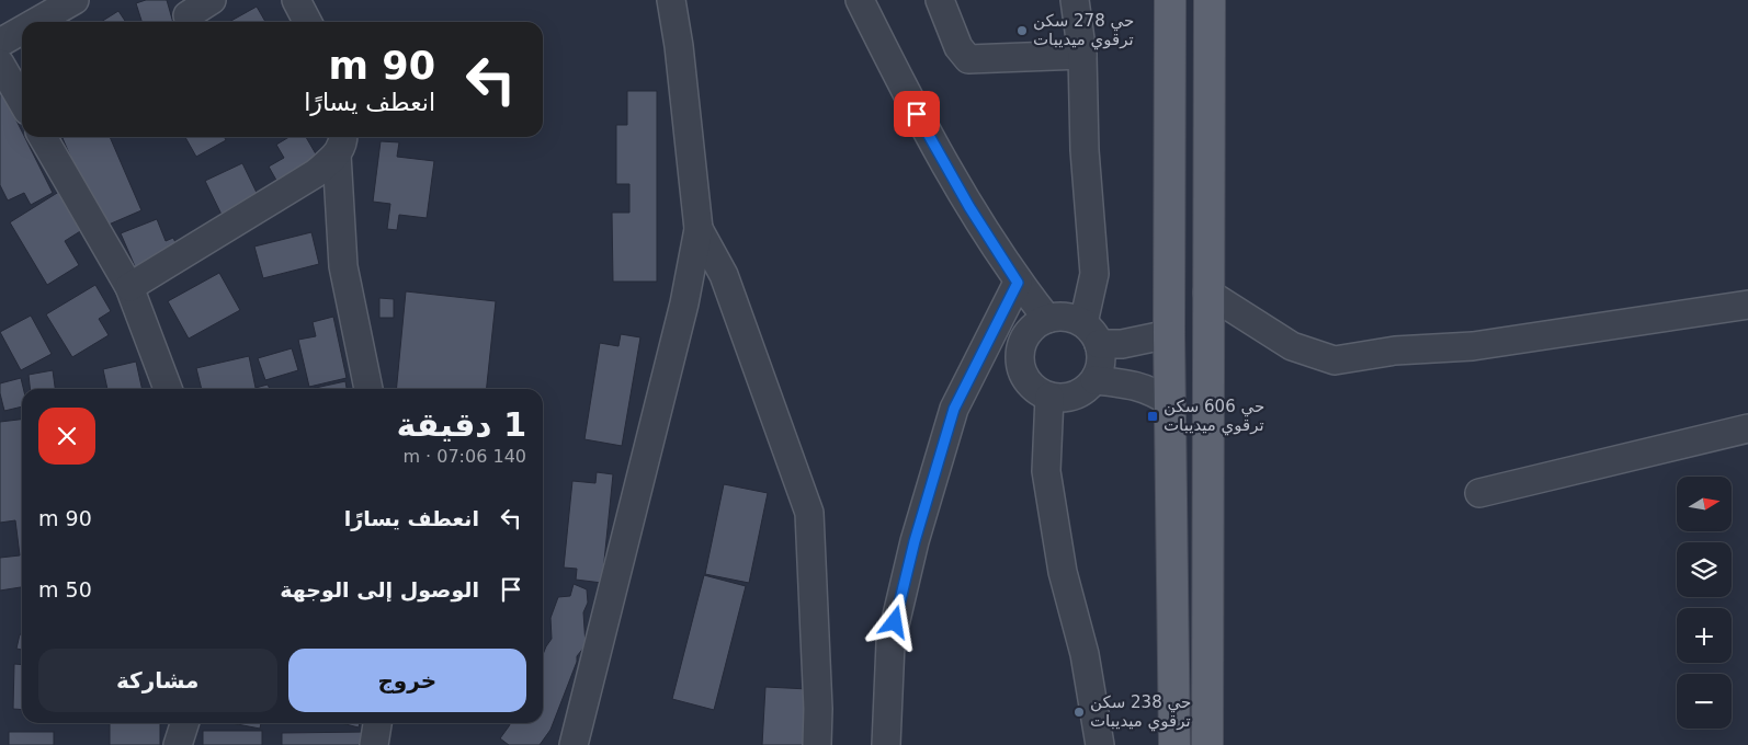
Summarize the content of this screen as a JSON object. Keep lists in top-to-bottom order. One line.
{"places":{"other":["حي 278 سكن ترقوي ميديبات","حي 238 سكن ترقوي ميديبات"],"transit":["حي 606 سكن ترقوي ميديبات"]},"north":"right","page":{"turn":["90 m","انعطف يسارًا"],"heading":["1 دقيقة","140 m · 07:06"],"map_buttons":["+","−"],"list":[{"name":"انعطف يسارًا","value":"90 m"},{"name":"الوصول إلى الوجهة","value":"50 m"}],"buttons":["خروج","مشاركة"]}}
